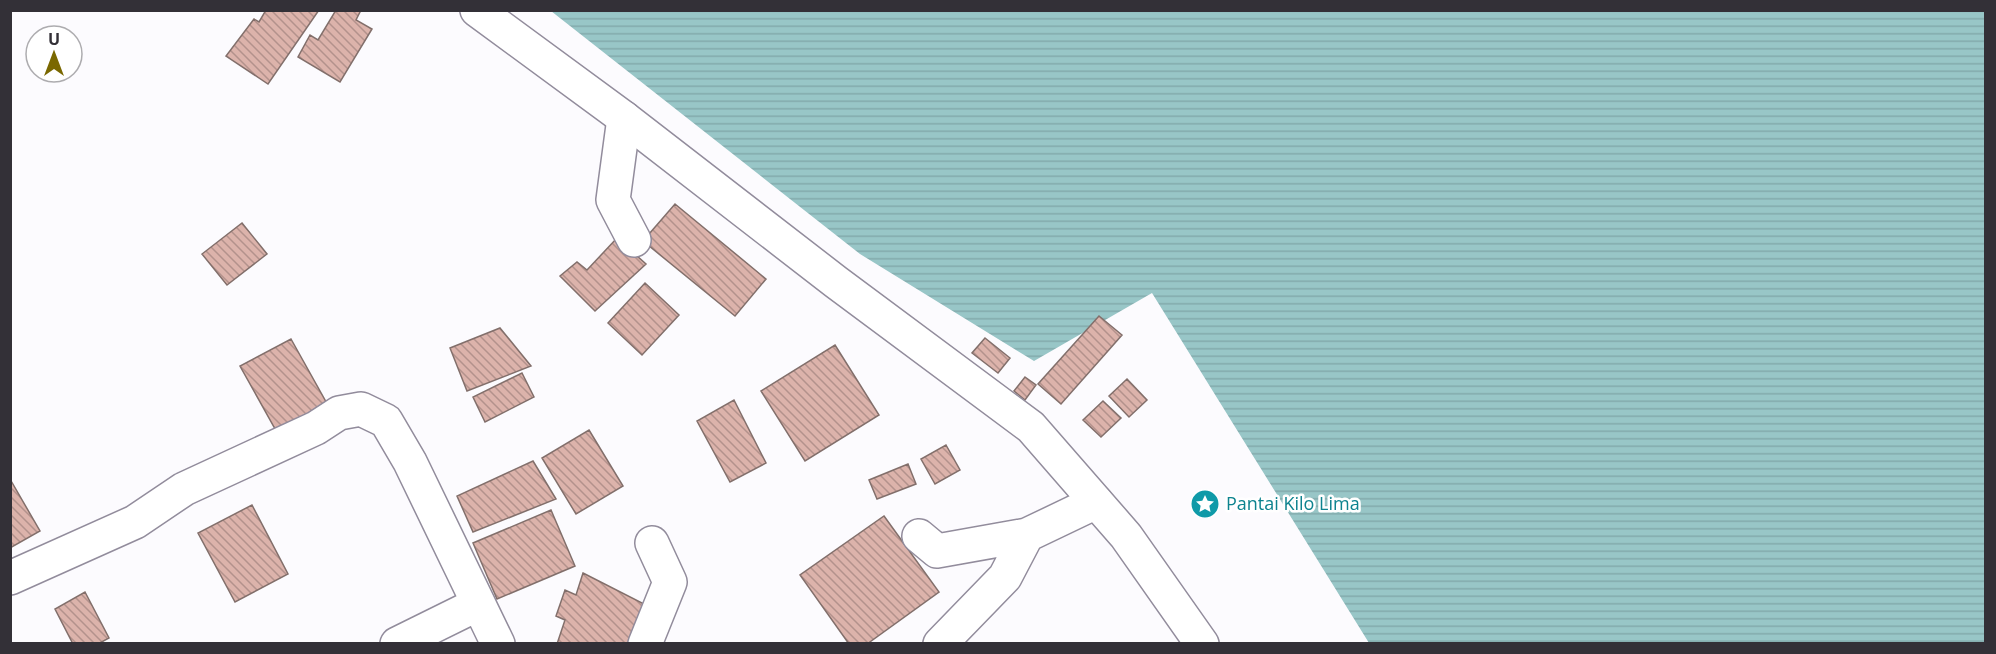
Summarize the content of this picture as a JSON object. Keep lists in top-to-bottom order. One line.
{"places":{"place":["Pantai Kilo Lima"]},"north":"top"}
